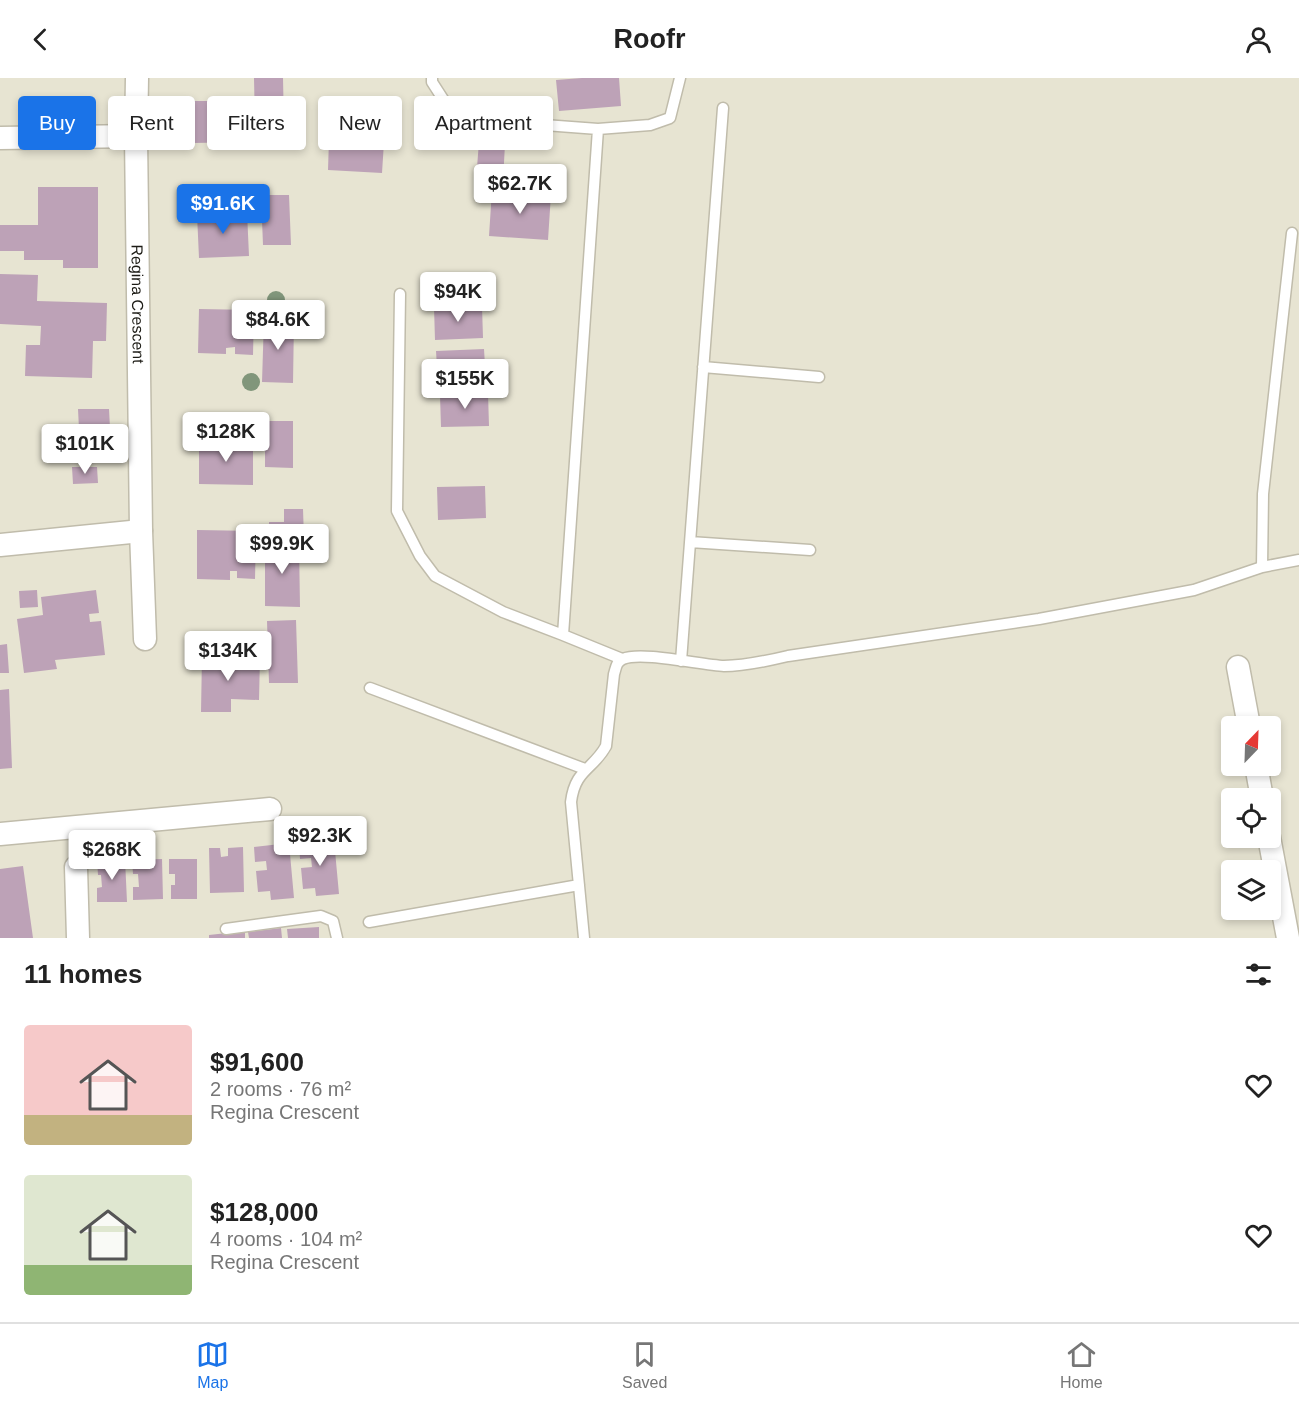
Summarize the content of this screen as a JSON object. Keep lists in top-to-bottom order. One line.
{"streets":{"street":["Regina Crescent"]},"north":"top right","page":{"header":"Roofr","chip":["Buy","Rent","Filters","New","Apartment"],"price":["$62.7K","$91.6K","$94K","$84.6K","$155K","$128K","$101K","$99.9K","$134K","$92.3K","$268K"],"heading":"11 homes","list":[{"name":"$91,600","note":"2 rooms · 76 m² · Regina Crescent"},{"name":"$128,000","note":"4 rooms · 104 m² · Regina Crescent"}],"tabs":["Map","Saved","Home"]}}
